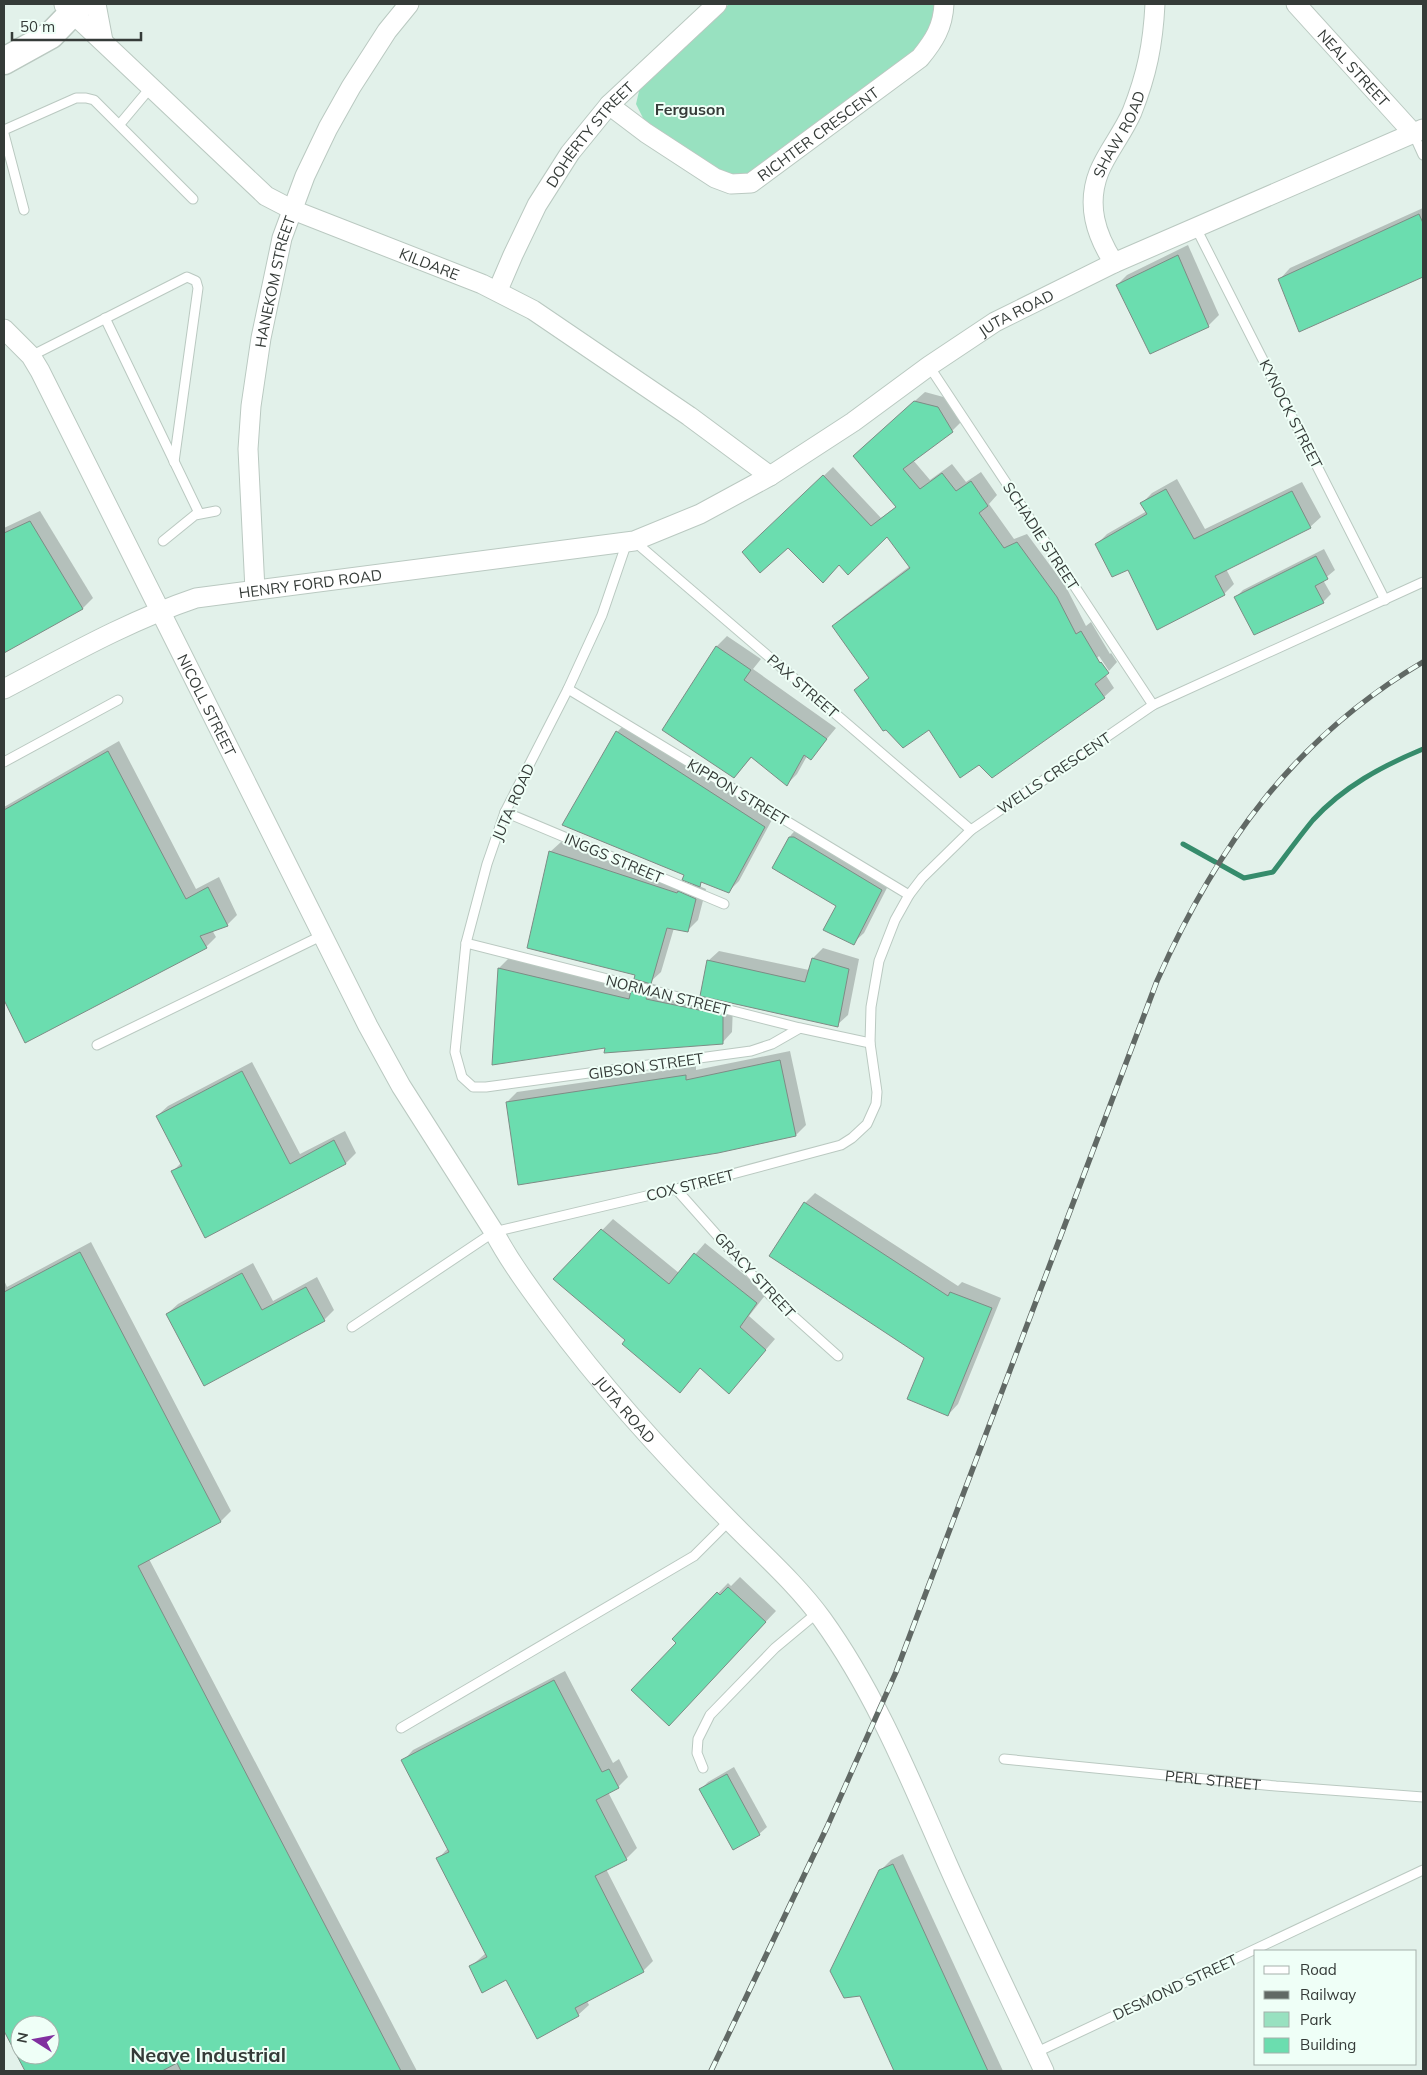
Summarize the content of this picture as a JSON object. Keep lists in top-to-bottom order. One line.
{"streets":{"street":["NEAL STREET","RICHTER CRESCENT","DOHERTY STREET","SHAW ROAD","KILDARE","HANEKOM STREET","JUTA ROAD","HENRY FORD ROAD","NICOLL STREET"],"lane":["KYNOCK STREET","SCHADIE STREET","PAX STREET","WELLS CRESCENT","KIPPON STREET","INGGS STREET","NORMAN STREET","GIBSON STREET","COX STREET","GRACY STREET","PERL STREET","DESMOND STREET"]},"crossings":[["NEAL STREET","JUTA ROAD"],["RICHTER CRESCENT","DOHERTY STREET"],["DOHERTY STREET","KILDARE"],["SHAW ROAD","JUTA ROAD"],["KILDARE","HANEKOM STREET"],["KILDARE","JUTA ROAD"],["HANEKOM STREET","HENRY FORD ROAD"],["JUTA ROAD","KYNOCK STREET"],["JUTA ROAD","SCHADIE STREET"],["JUTA ROAD","HENRY FORD ROAD"],["JUTA ROAD","PAX STREET"],["JUTA ROAD","NICOLL STREET"],["JUTA ROAD","KIPPON STREET"],["JUTA ROAD","INGGS STREET"],["JUTA ROAD","NORMAN STREET"],["JUTA ROAD","GIBSON STREET"],["JUTA ROAD","COX STREET"],["JUTA ROAD","DESMOND STREET"],["KYNOCK STREET","WELLS CRESCENT"],["SCHADIE STREET","WELLS CRESCENT"],["HENRY FORD ROAD","PAX STREET"],["HENRY FORD ROAD","NICOLL STREET"],["PAX STREET","WELLS CRESCENT"],["WELLS CRESCENT","KIPPON STREET"],["WELLS CRESCENT","NORMAN STREET"],["WELLS CRESCENT","COX STREET"],["NORMAN STREET","GIBSON STREET"],["COX STREET","GRACY STREET"]],"districts":["Ferguson","Neave Industrial"],"legend":["Road","Railway","Park","Building"],"scale_bar":"50 m","north":"left"}
